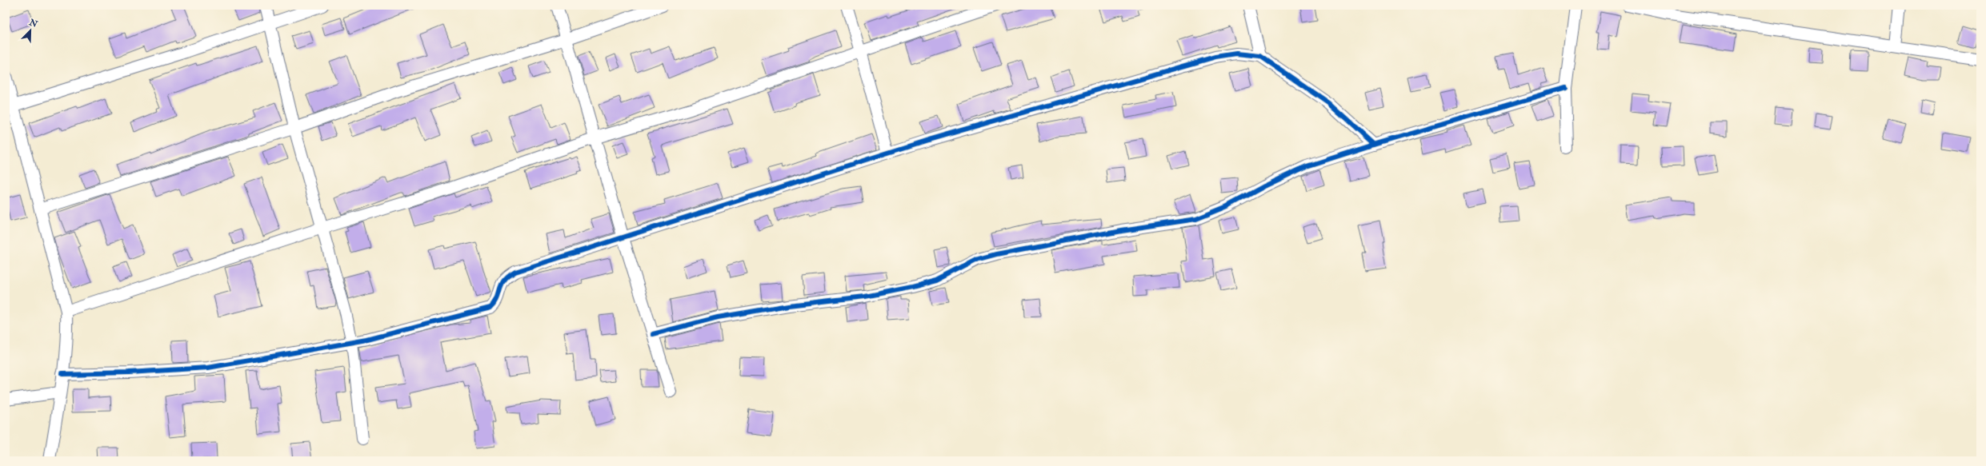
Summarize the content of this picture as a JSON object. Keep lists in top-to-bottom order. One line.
{"north":"top right"}
